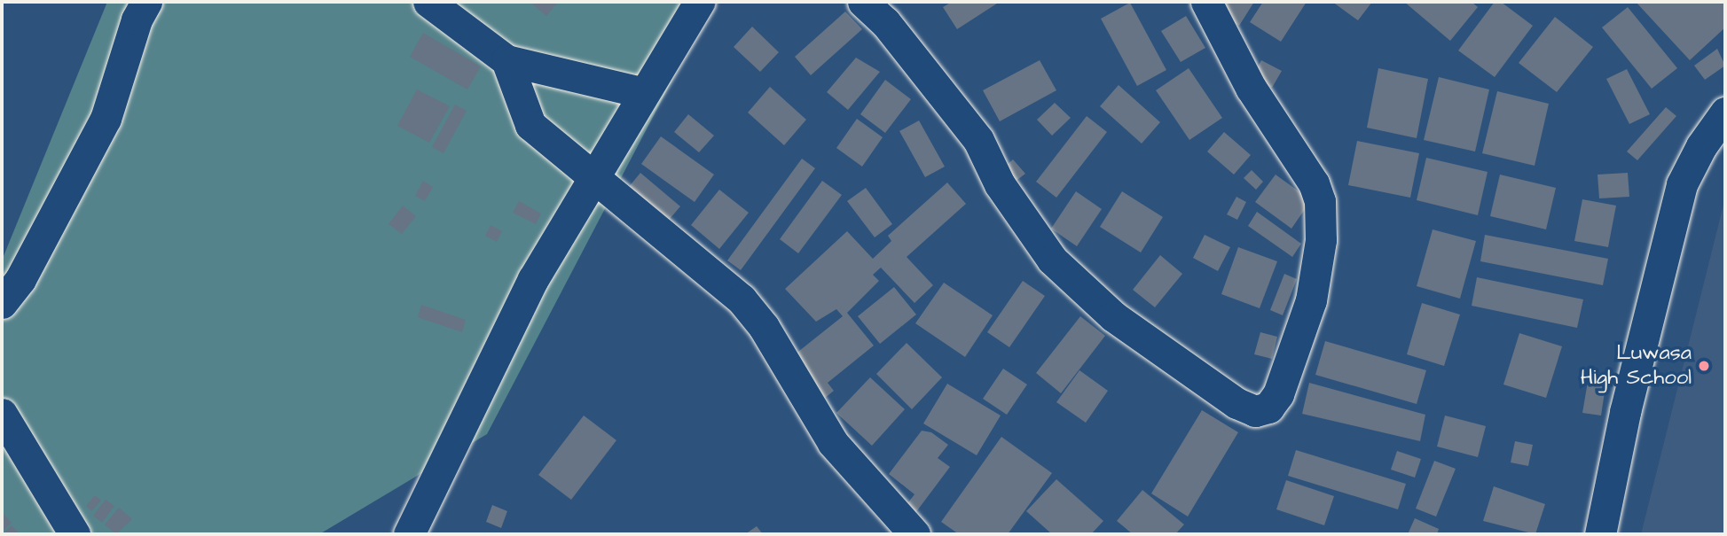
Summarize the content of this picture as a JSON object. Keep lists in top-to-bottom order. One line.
{"places":["Luwasa High School"]}
